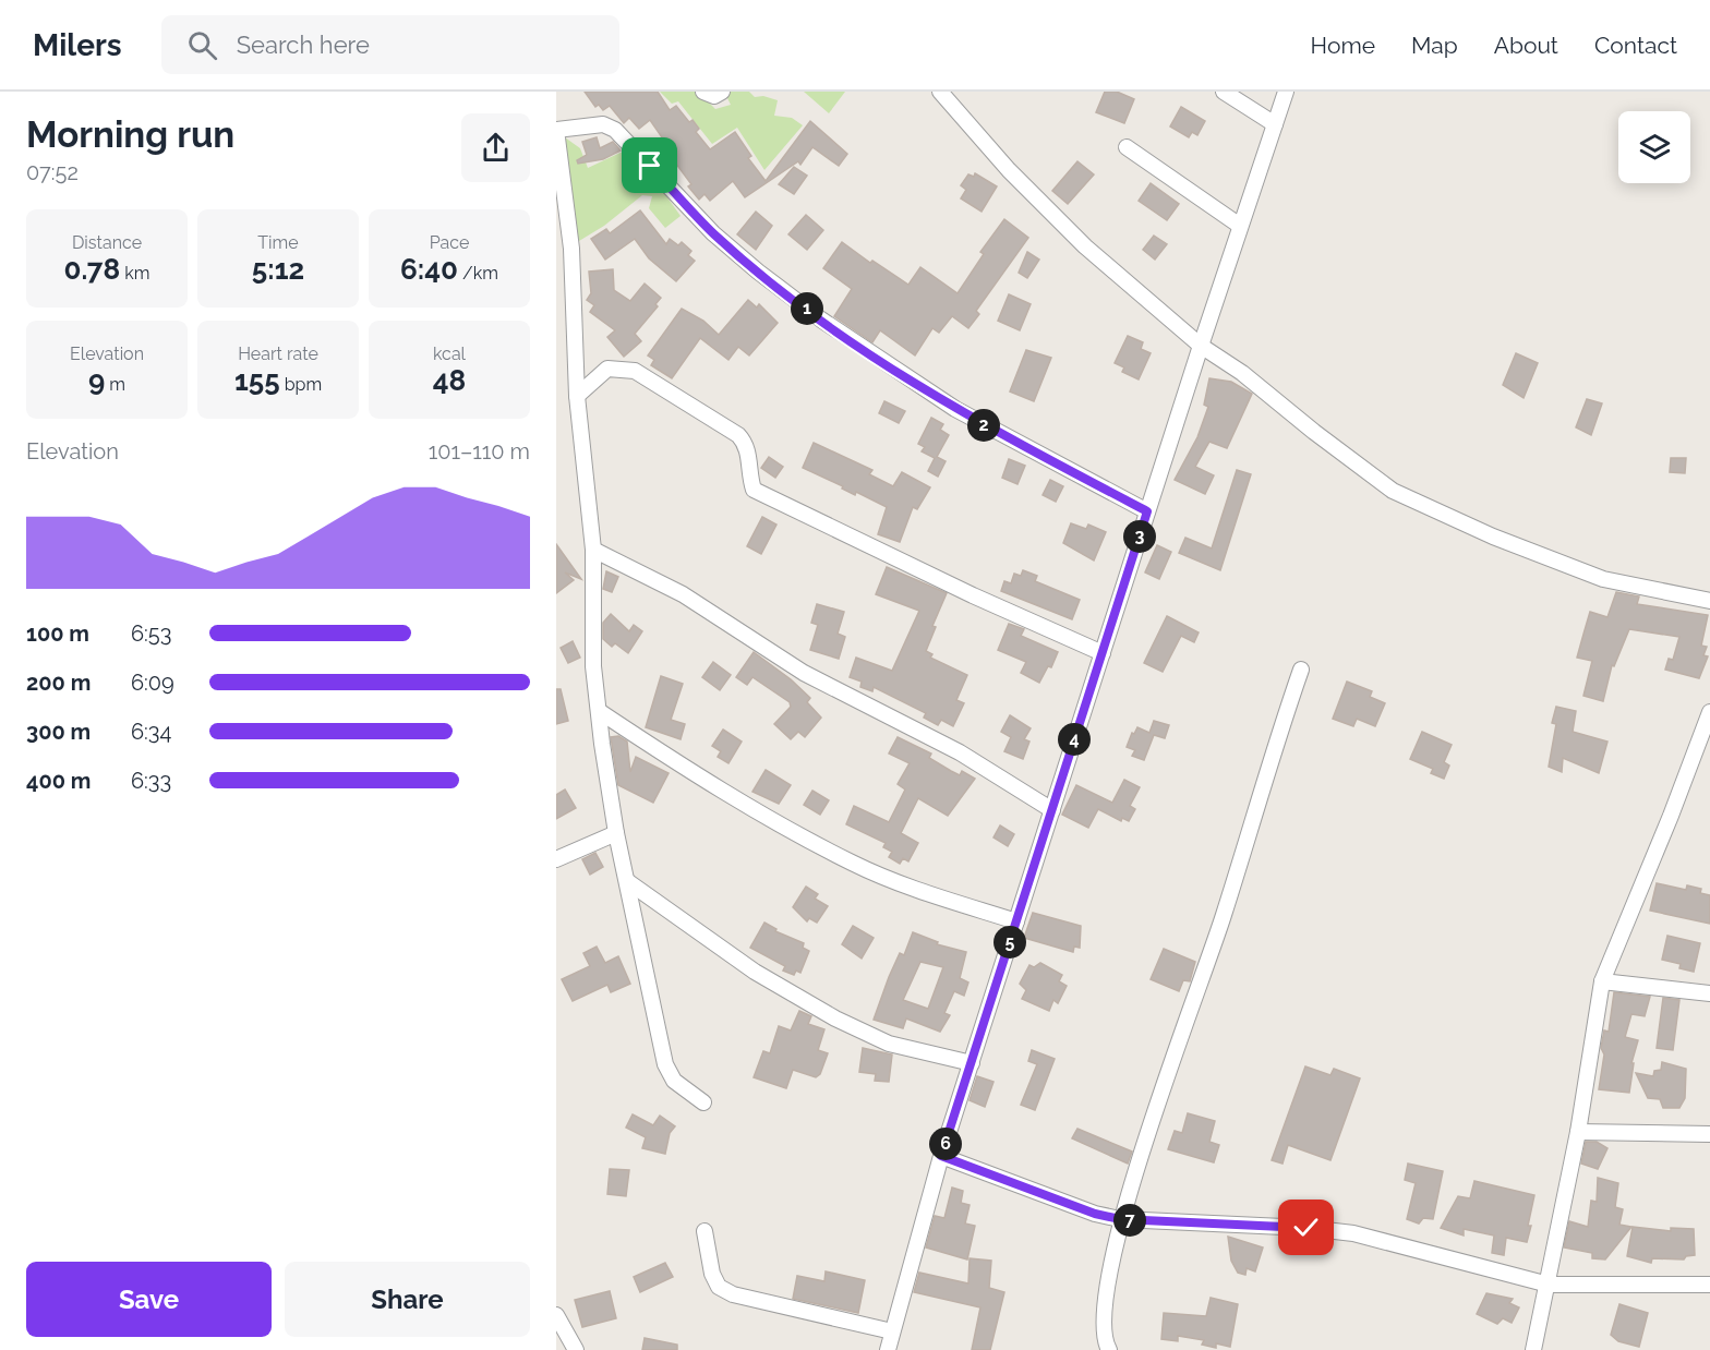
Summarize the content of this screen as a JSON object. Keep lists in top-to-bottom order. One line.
{"page":{"header":"Milers","search":"Search here","nav":["Home","Map","About","Contact"],"heading":["Morning run","07:52"],"stats":[["Distance","0.78 km"],["Time","5:12"],["Pace","6:40 /km"],["Elevation","9 m"],["Heart rate","155 bpm"],["kcal","48"]],"pins":["1","2","3","4","5","6","7"],"chart":["Elevation","101–110 m"],"list":[{"name":"100 m","note":"6:53"},{"name":"200 m","note":"6:09"},{"name":"300 m","note":"6:34"},{"name":"400 m","note":"6:33"}],"buttons":["Save","Share"]}}
